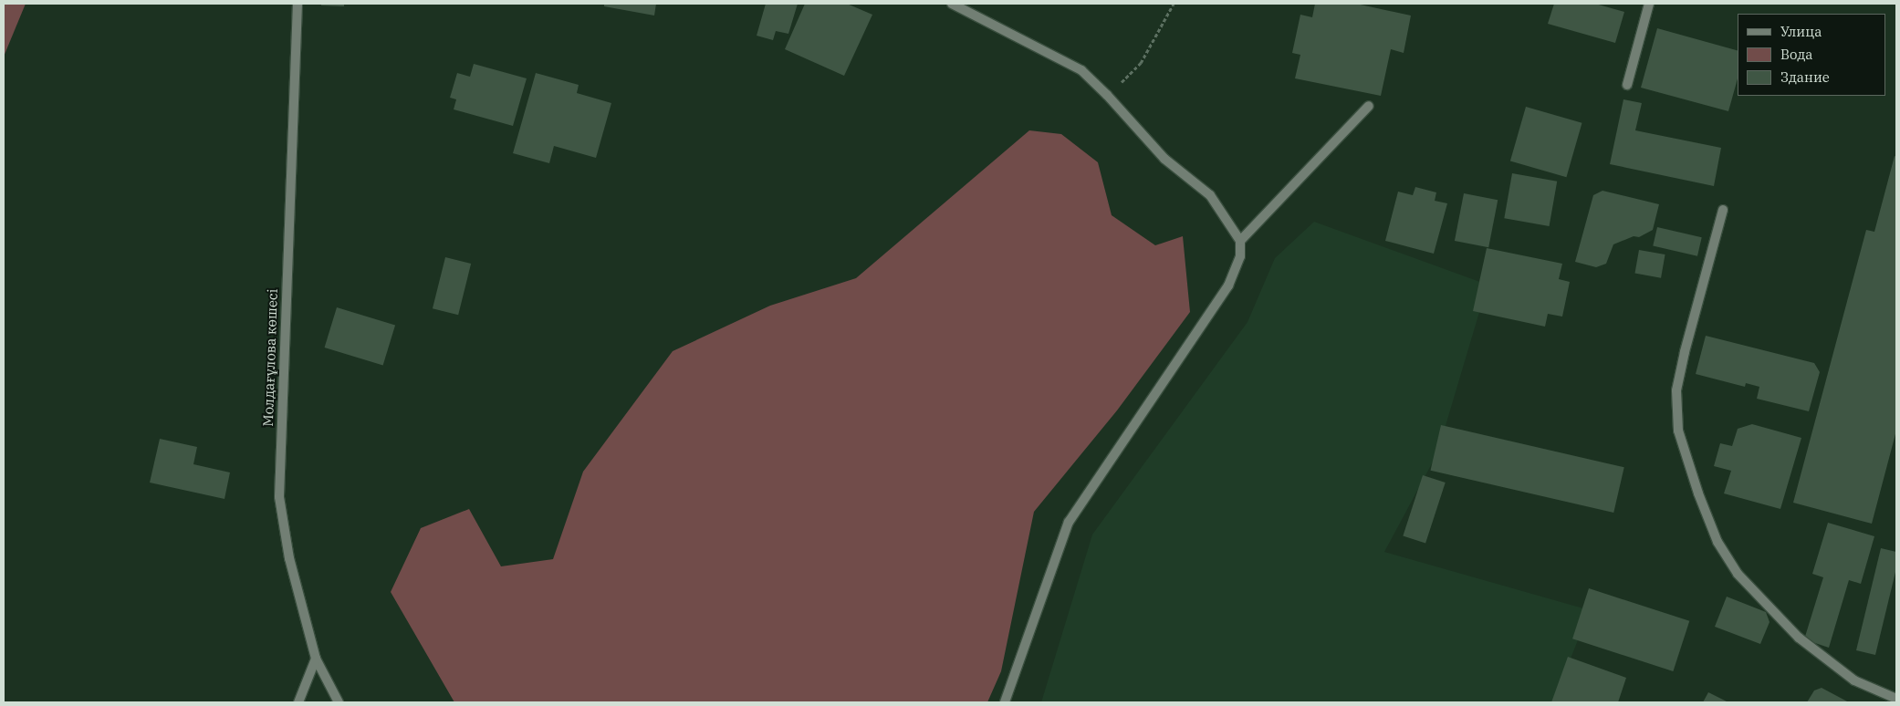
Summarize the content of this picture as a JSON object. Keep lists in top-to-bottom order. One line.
{"streets":{"street":["Молдағұлова көшесі"]},"legend":["Улица","Вода","Здание"]}
